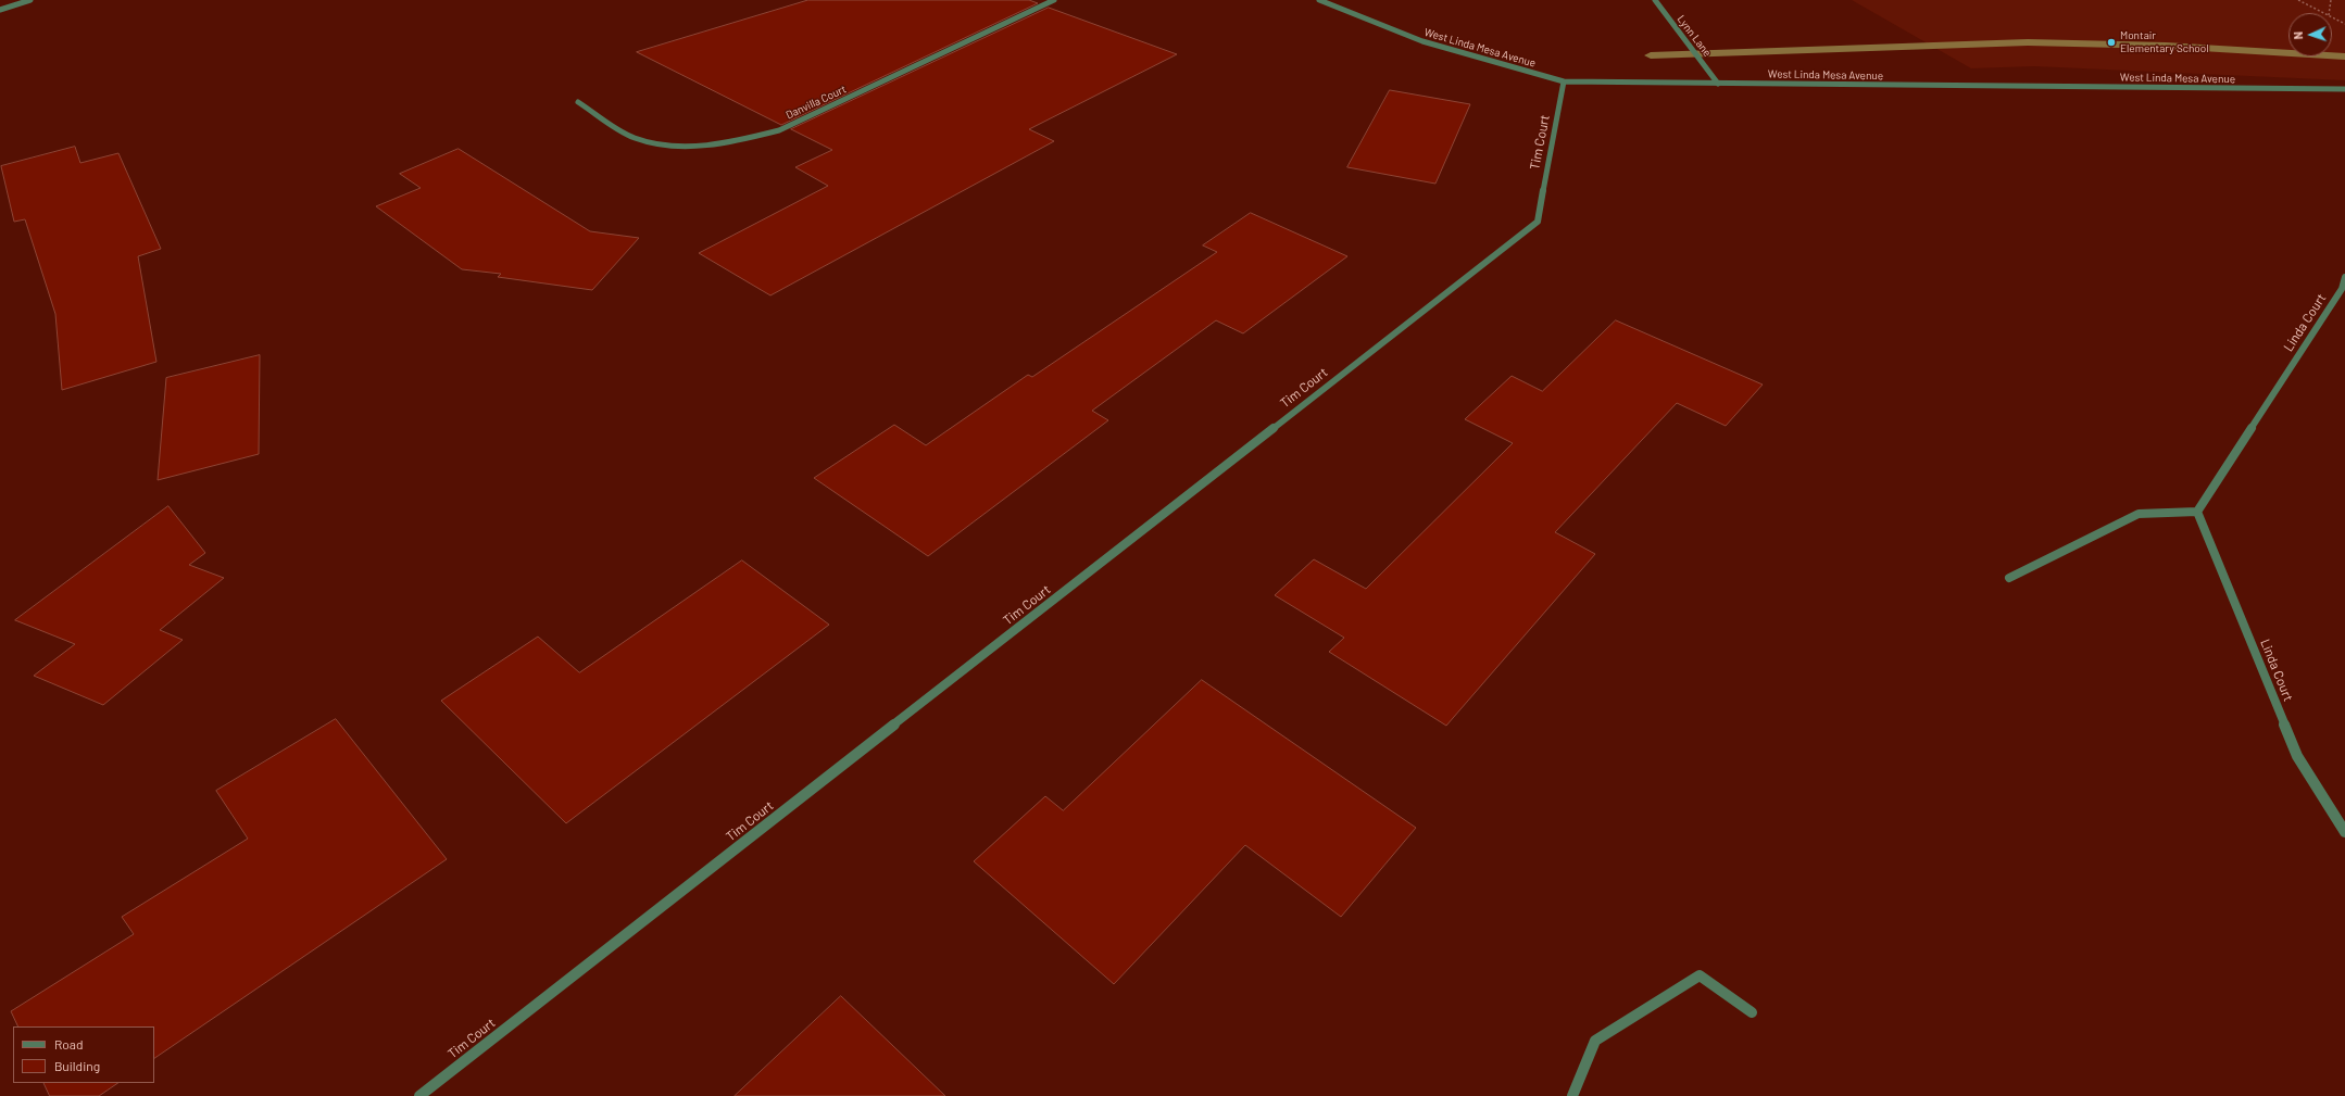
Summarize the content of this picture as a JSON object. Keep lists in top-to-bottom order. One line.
{"streets":{"street":["Lynn Lane","West Linda Mesa Avenue","Danvilla Court","Tim Court","Linda Court"]},"crossings":[["Lynn Lane","West Linda Mesa Avenue"],["West Linda Mesa Avenue","Tim Court"]],"places":["Montair Elementary School"],"legend":["Road","Building"],"north":"left"}
